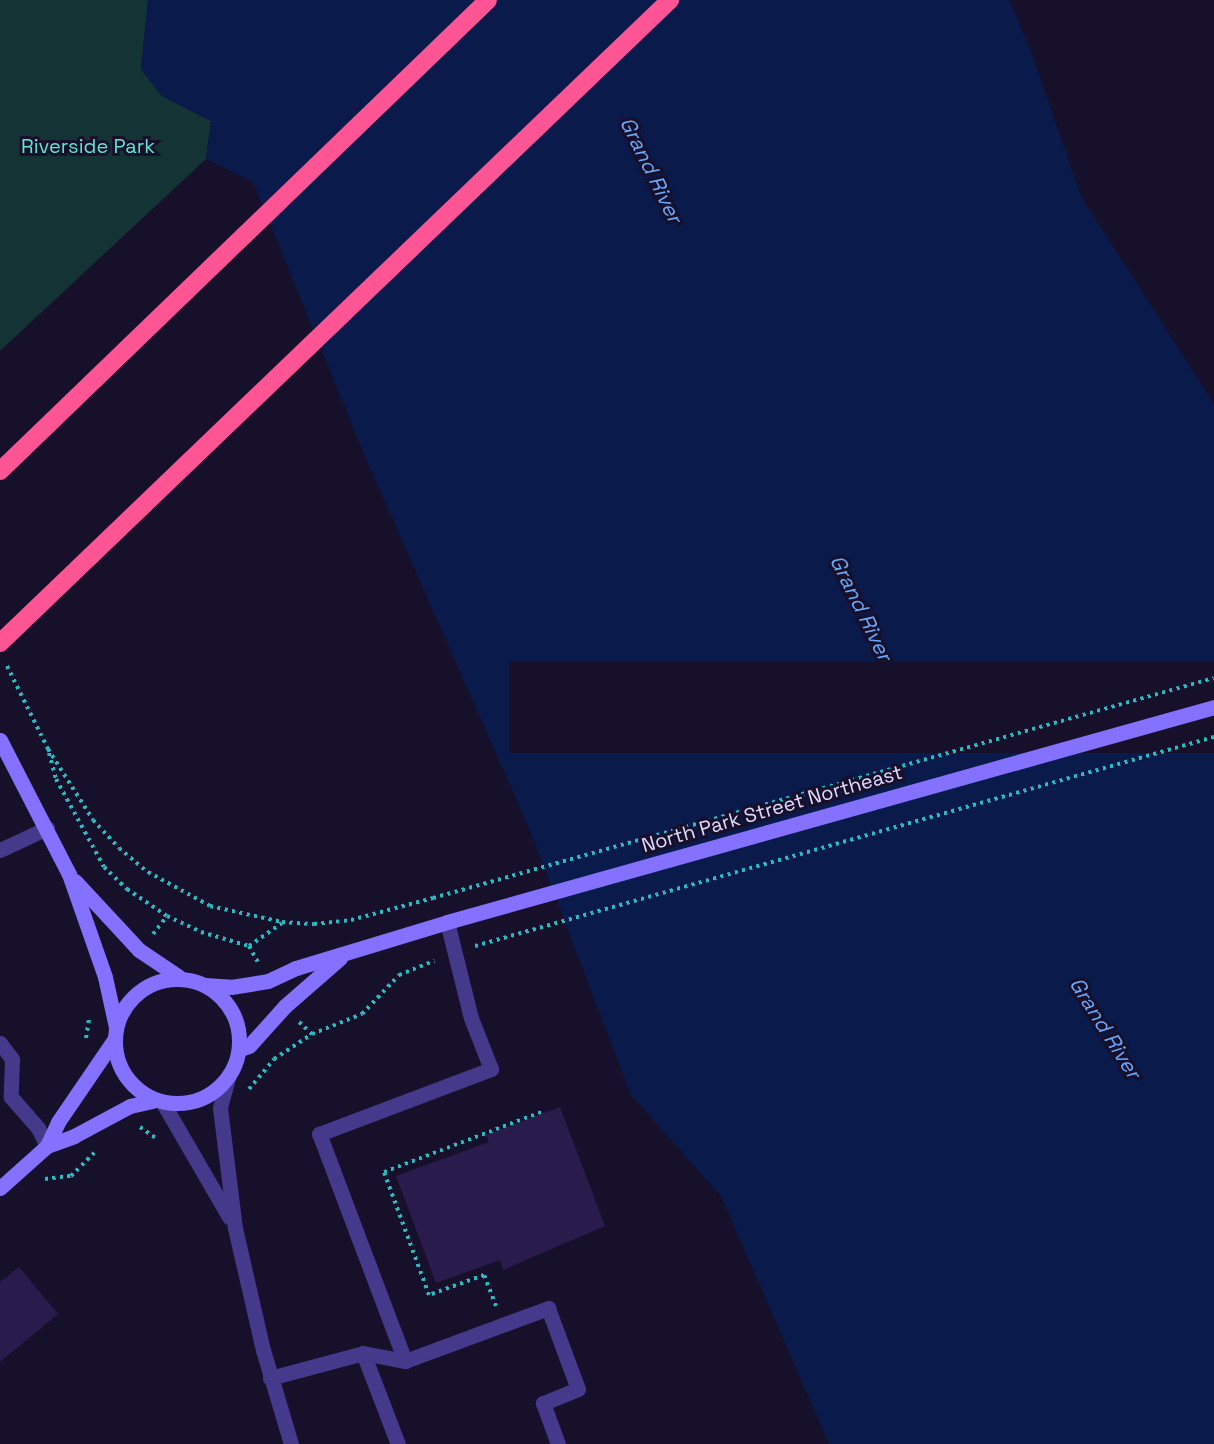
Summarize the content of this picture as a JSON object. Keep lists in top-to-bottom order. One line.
{"streets":{"main road":["North Park Street Northeast"]},"water":["Grand River"],"parks":["Riverside Park"]}
